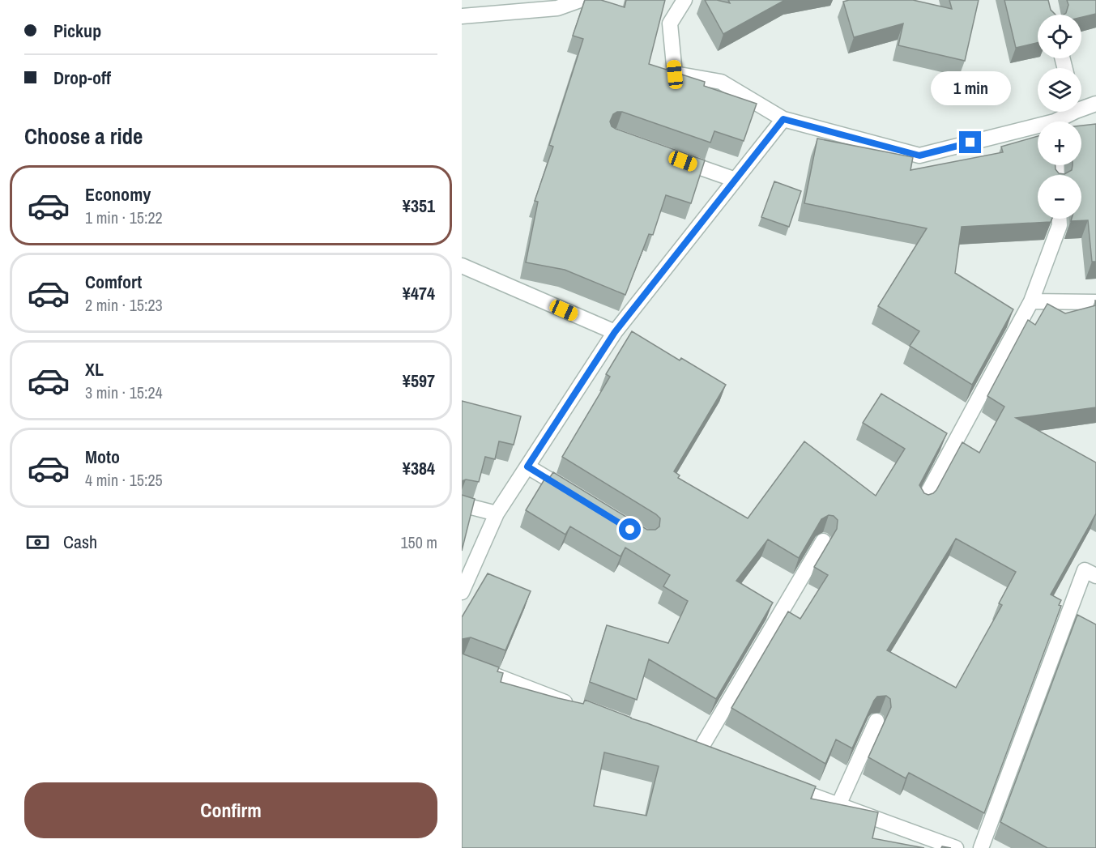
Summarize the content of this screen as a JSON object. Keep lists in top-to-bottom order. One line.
{"page":{"banner":["Pickup","Drop-off"],"map_buttons":["+","−"],"bubble":"1 min","heading":"Choose a ride","list":[{"name":"Economy","note":"1 min · 15:22","value":"¥351"},{"name":"Comfort","note":"2 min · 15:23","value":"¥474"},{"name":"XL","note":"3 min · 15:24","value":"¥597"},{"name":"Moto","note":"4 min · 15:25","value":"¥384"}],"pay":["Cash","150 m"],"buttons":"Confirm"}}
